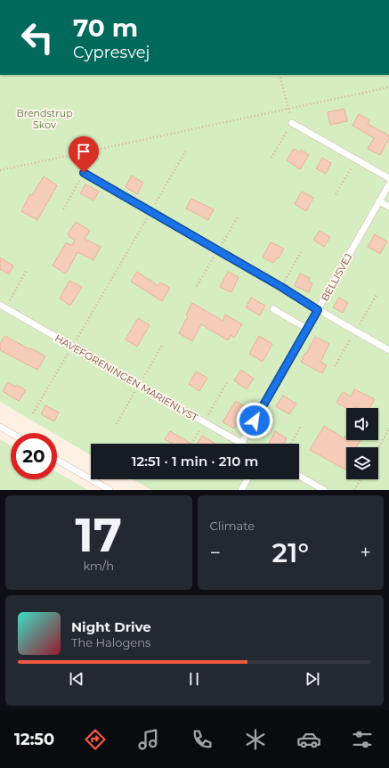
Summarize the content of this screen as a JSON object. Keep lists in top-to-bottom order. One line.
{"streets":{"lane":["BELLISVEJ","HAVEFORENINGEN MARIENLYST"]},"crossings":[["BELLISVEJ","HAVEFORENINGEN MARIENLYST"]],"parks":["Brendstrup Skov"],"page":{"turn":["70 m","Cypresvej"],"limit":"20","trip":"12:51 · 1 min · 210 m","tile":[["17","km/h"],"Climate"],"heat":["−","21°","+"],"song":["Night Drive","The Halogens"],"tabs":"12:50"}}
